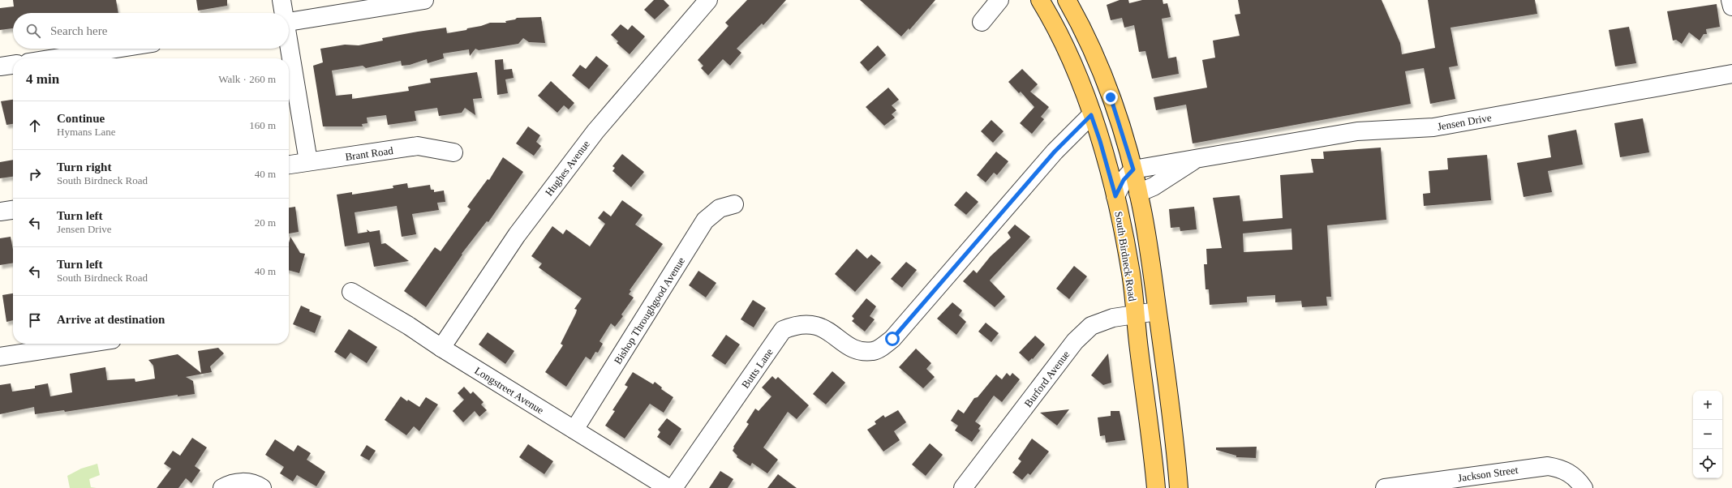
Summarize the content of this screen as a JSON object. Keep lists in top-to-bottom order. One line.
{"streets":{"main road":["South Birdneck Road"],"street":["Jensen Drive","Brant Road","Hughes Avenue","Bishop Throughgood Avenue","Butts Lane","Burford Avenue","Longstreet Avenue","Jackson Street"]},"crossings":[["Hughes Avenue","Longstreet Avenue"],["South Birdneck Road","Butts Lane"],["South Birdneck Road","Burford Avenue"],["Bishop Throughgood Avenue","Longstreet Avenue"]],"page":{"search":"Search here","heading":["4 min","Walk · 260 m"],"list":[["Continue","Hymans Lane","160 m"],["Turn right","South Birdneck Road","40 m"],["Turn left","Jensen Drive","20 m"],["Turn left","South Birdneck Road","40 m"],"Arrive at destination"],"map_buttons":["+","−"]}}
